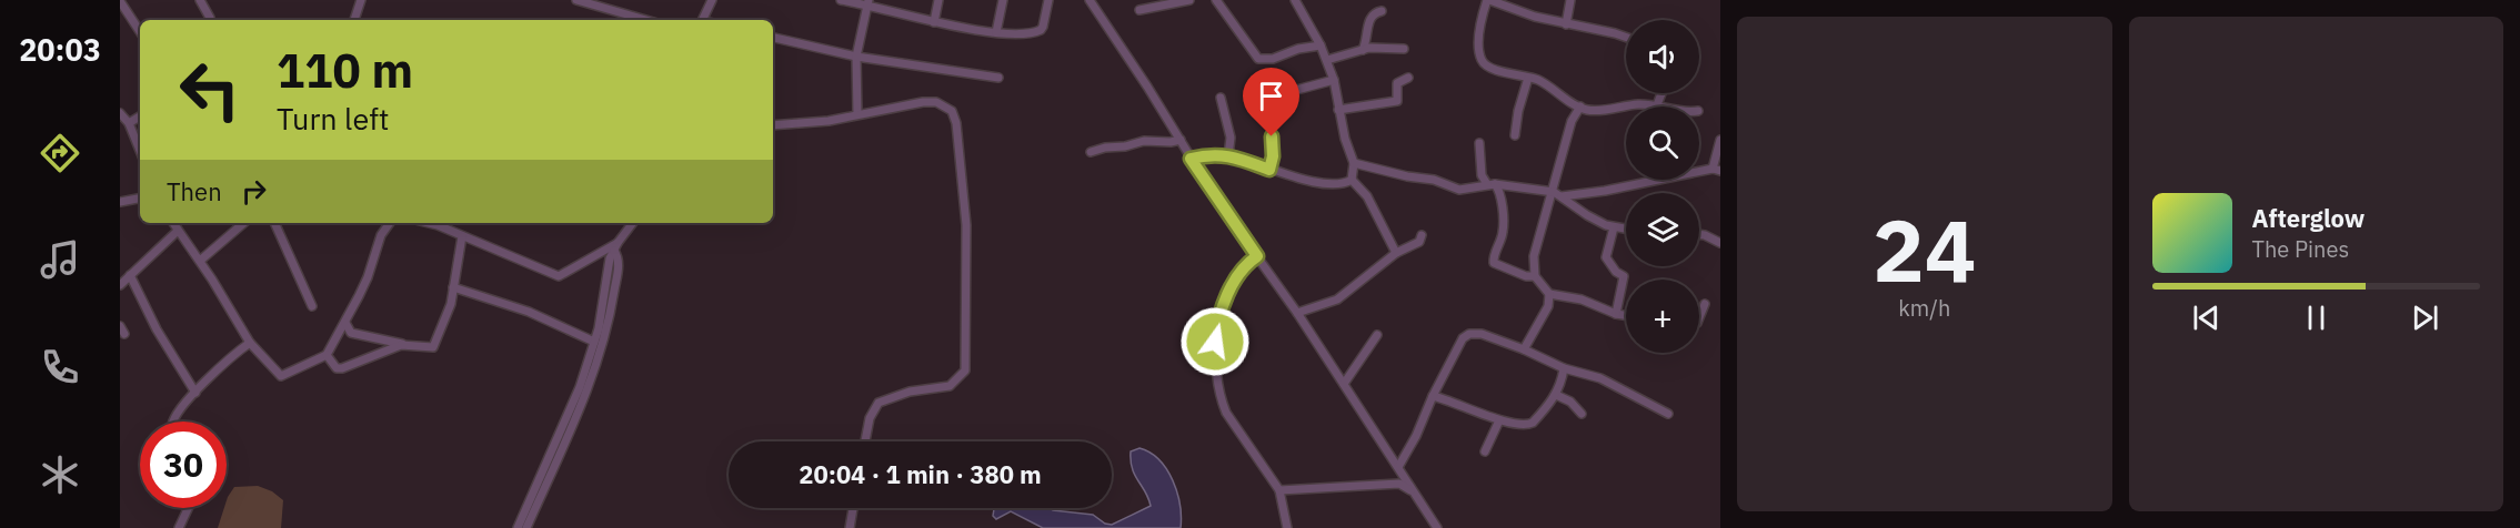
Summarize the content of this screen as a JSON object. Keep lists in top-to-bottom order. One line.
{"page":{"tabs":"20:03","tile":["24","km/h"],"map_buttons":"+","turn":["110 m","Turn left"],"then":"Then","song":["Afterglow","The Pines"],"limit":"30","trip":"20:04 · 1 min · 380 m"}}
